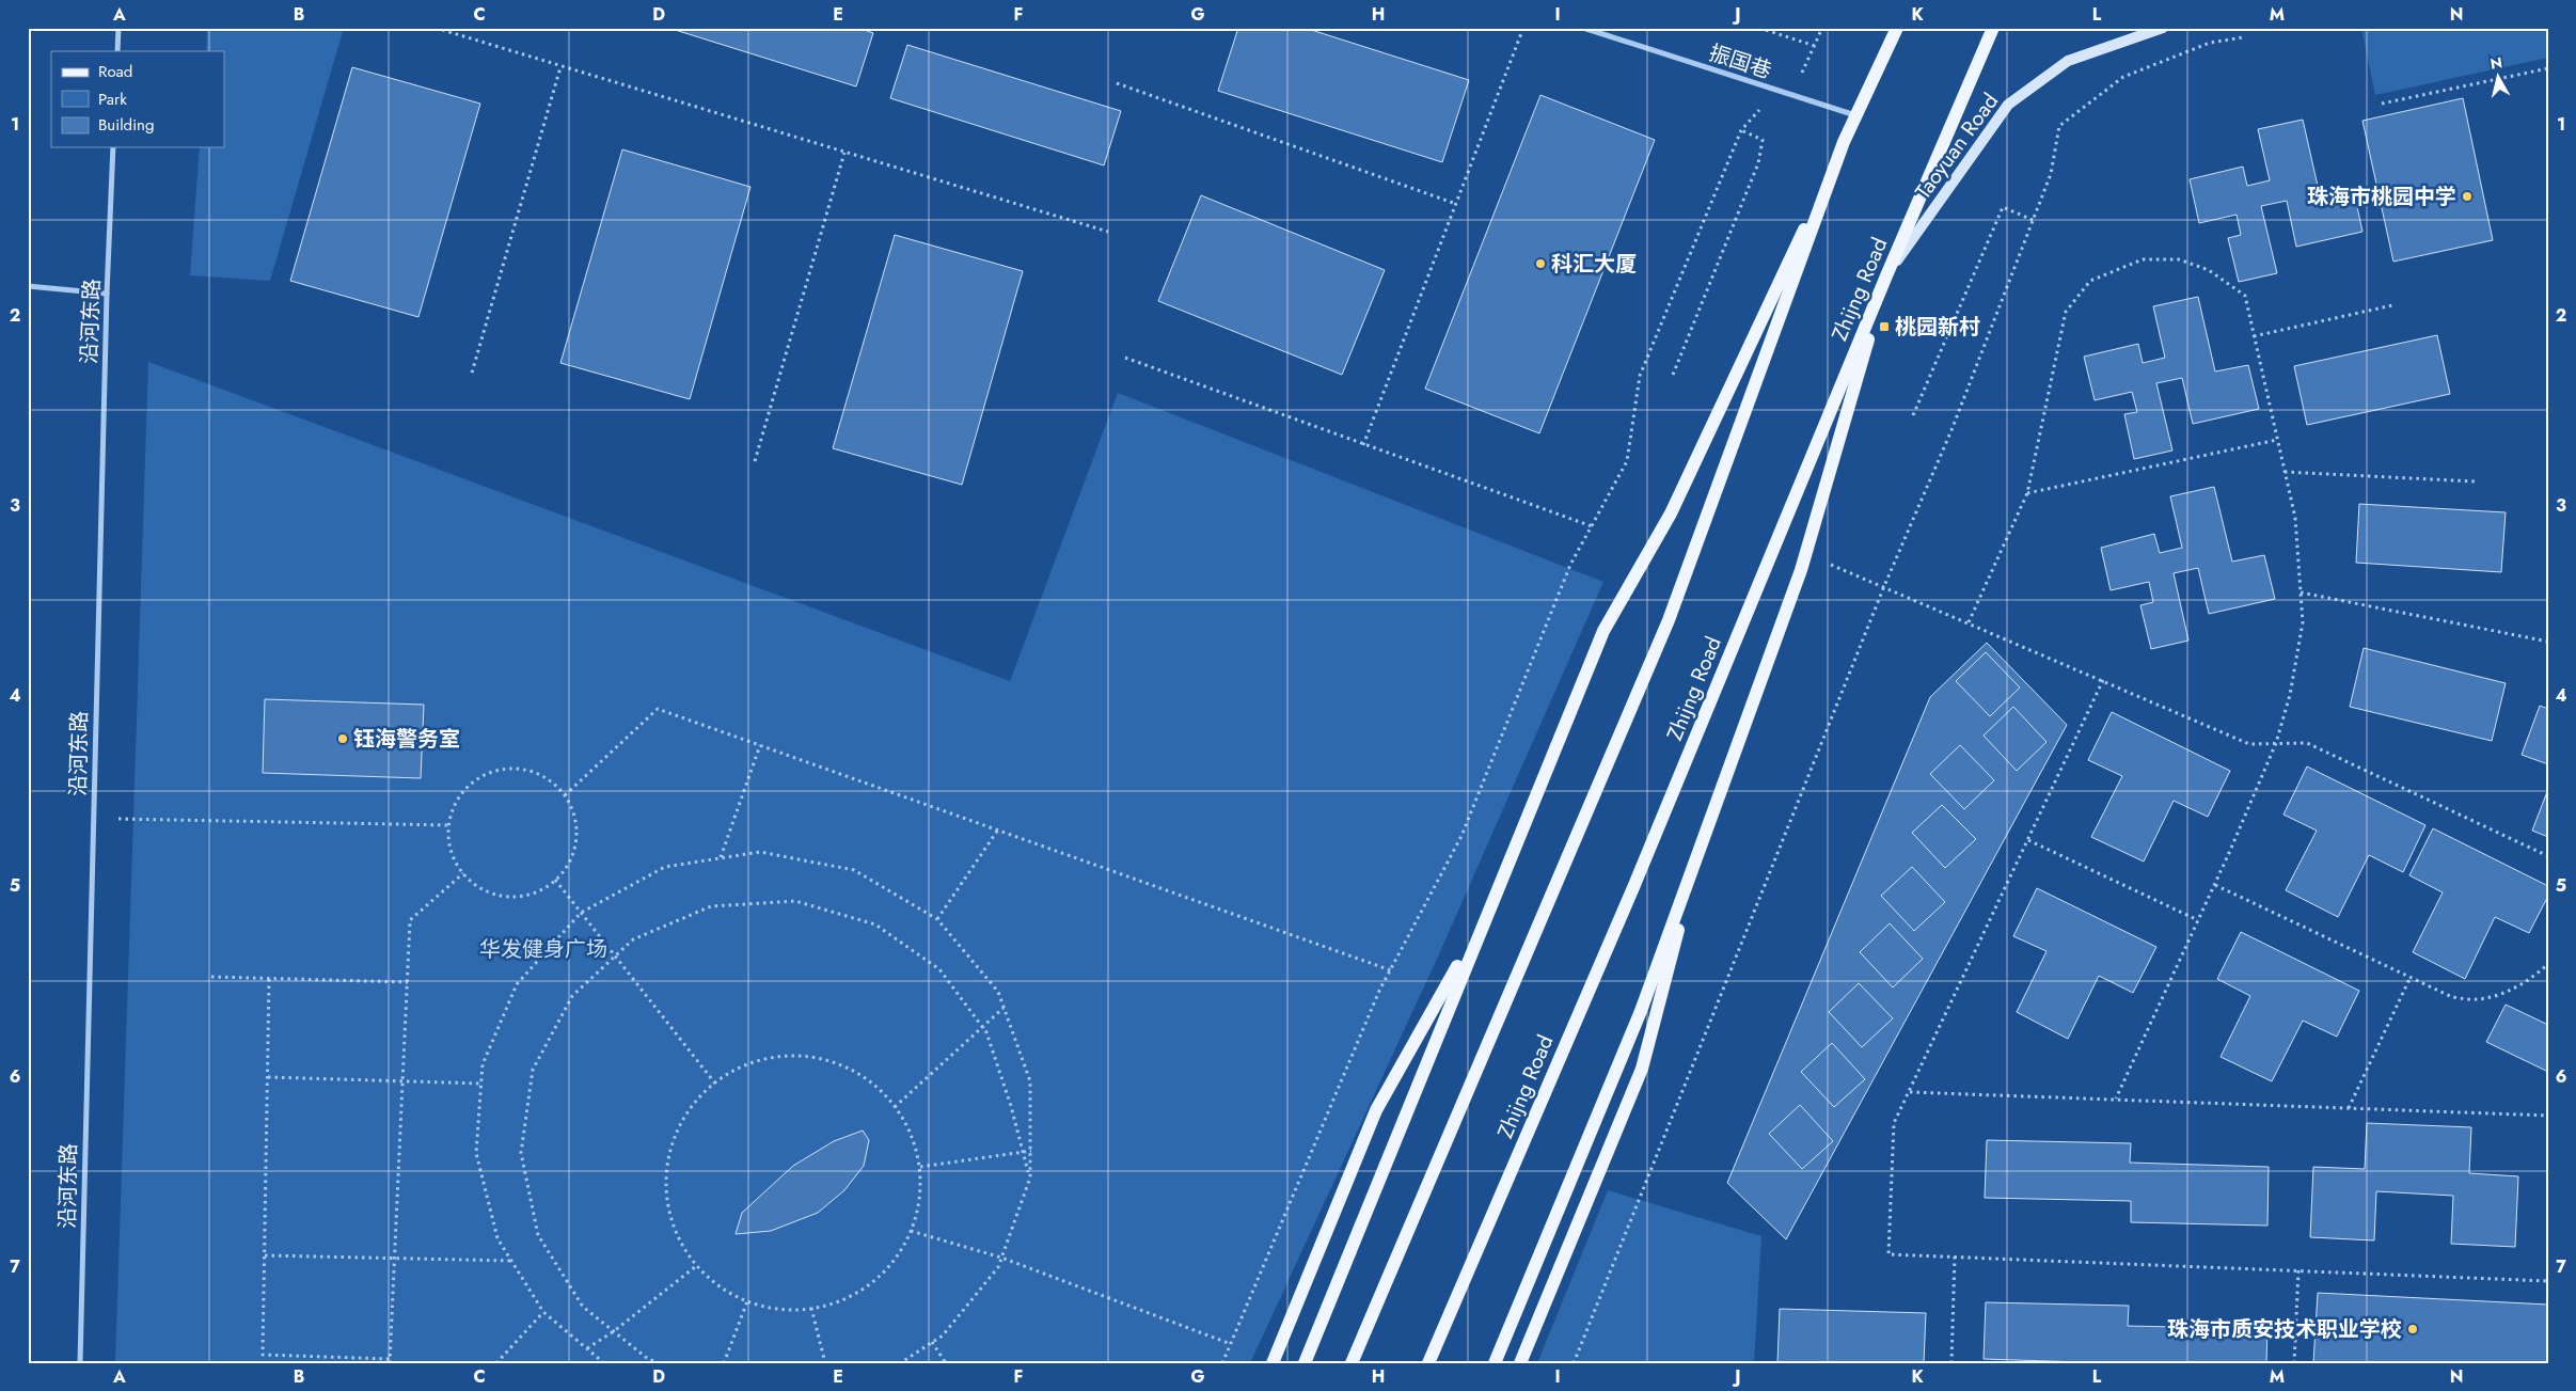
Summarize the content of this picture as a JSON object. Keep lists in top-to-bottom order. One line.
{"streets":{"main road":["Zhijng Road"],"street":["振国巷","Taoyuan Road","沿河东路"]},"crossings":[["Taoyuan Road","Zhijng Road"]],"parks":["华发健身广场"],"places":{"other":["珠海市桃园中学","科汇大厦","钰海警务室","珠海市质安技术职业学校"],"transit":["桃园新村"]},"legend":["Road","Park","Building"],"north":"top","grid":{"columns":["A","B","C","D","E","F","G","H","I","J","K","L","M","N"],"rows":["1","2","3","4","5","6","7"]}}
